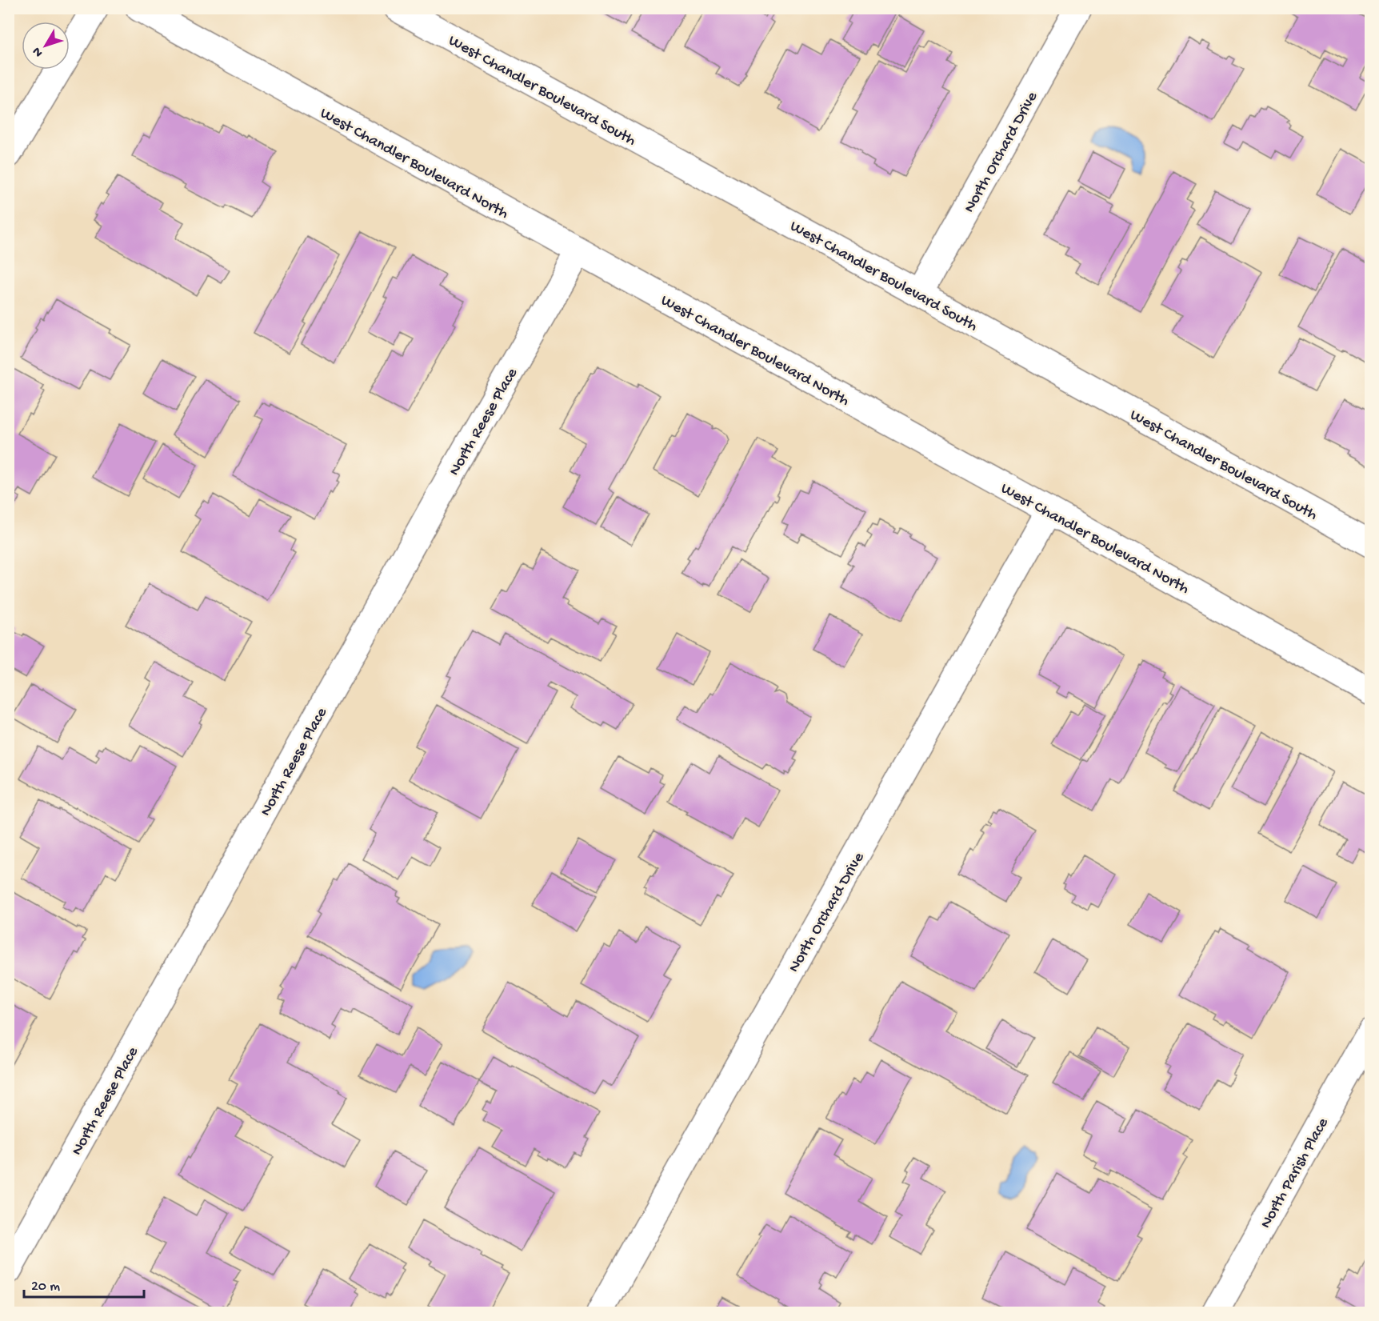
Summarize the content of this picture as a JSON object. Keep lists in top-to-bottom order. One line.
{"streets":{"street":["West Chandler Boulevard South","North Orchard Drive","West Chandler Boulevard North","North Reese Place","North Parish Place"]},"crossings":[["West Chandler Boulevard South","North Orchard Drive"],["North Orchard Drive","West Chandler Boulevard North"],["West Chandler Boulevard North","North Reese Place"]],"scale_bar":"20 m","north":"bottom left"}
